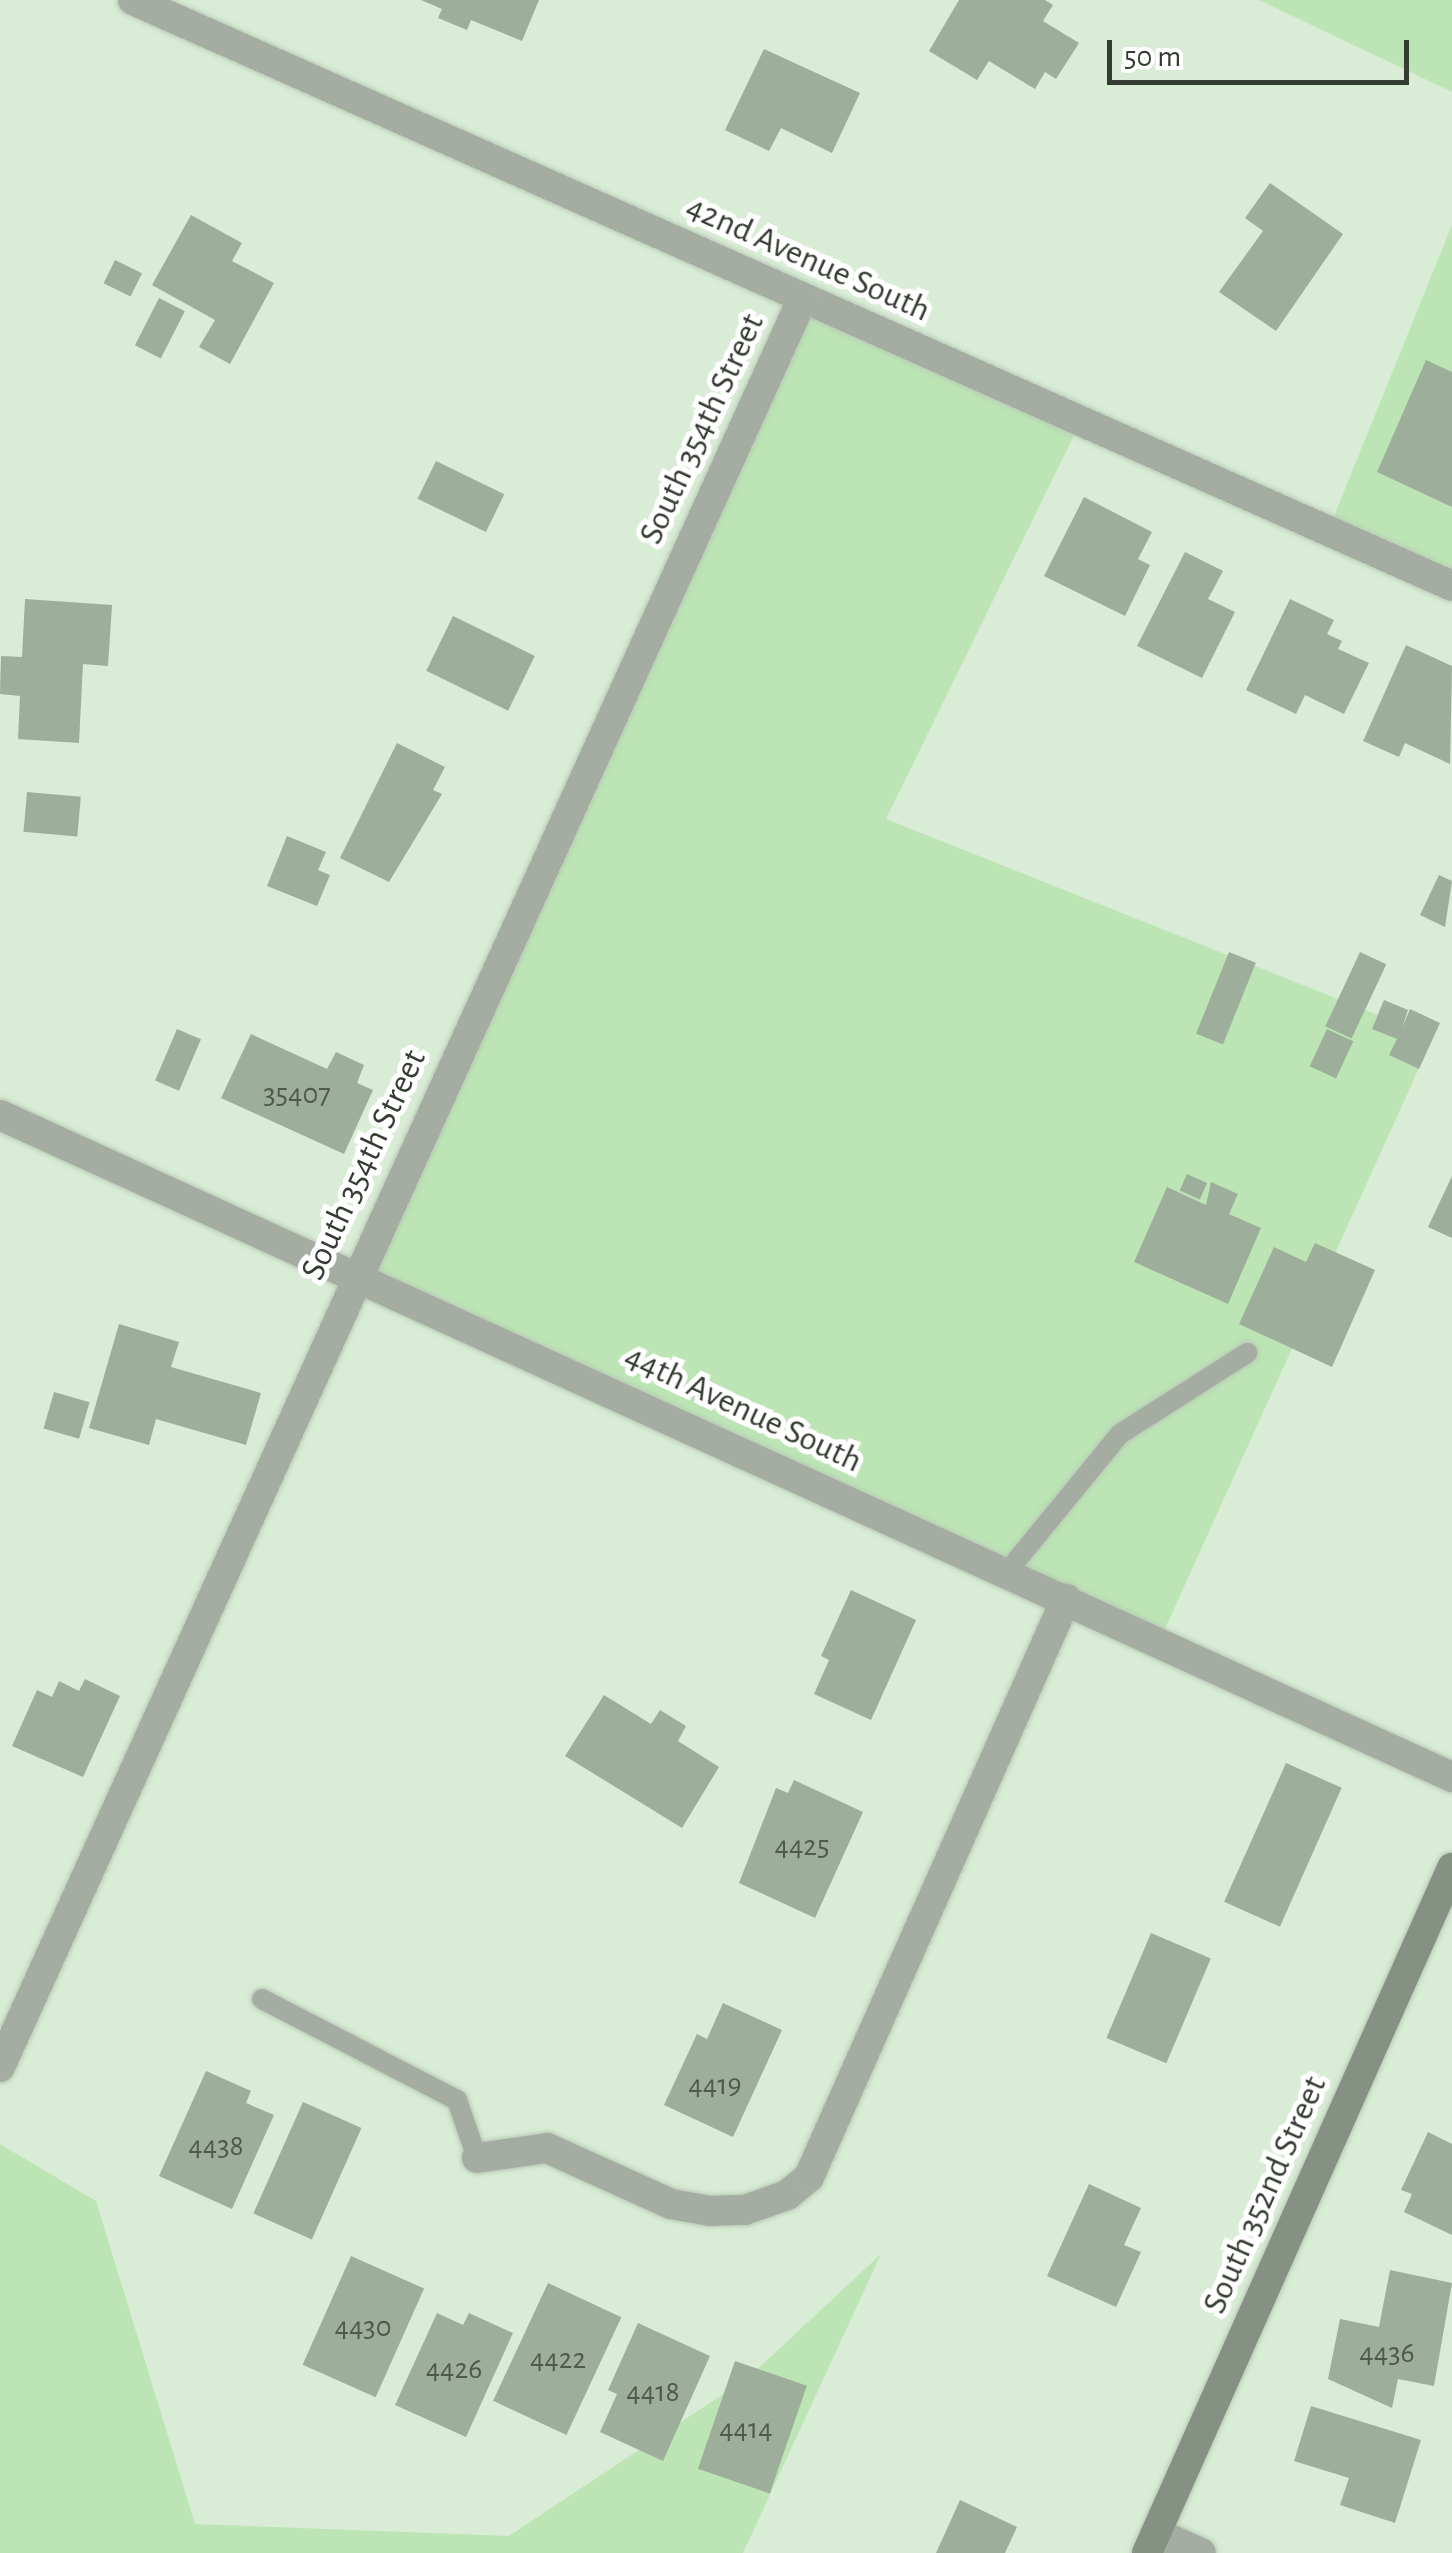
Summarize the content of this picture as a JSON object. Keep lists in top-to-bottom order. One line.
{"streets":{"street":["42nd Avenue South","South 354th Street","44th Avenue South","South 352nd Street"]},"crossings":[["42nd Avenue South","South 354th Street"],["South 354th Street","44th Avenue South"]],"house_numbers":["35407","4425","4419","4438","4430","4436","4422","4426","4418","4414"],"scale_bar":"50 m"}
